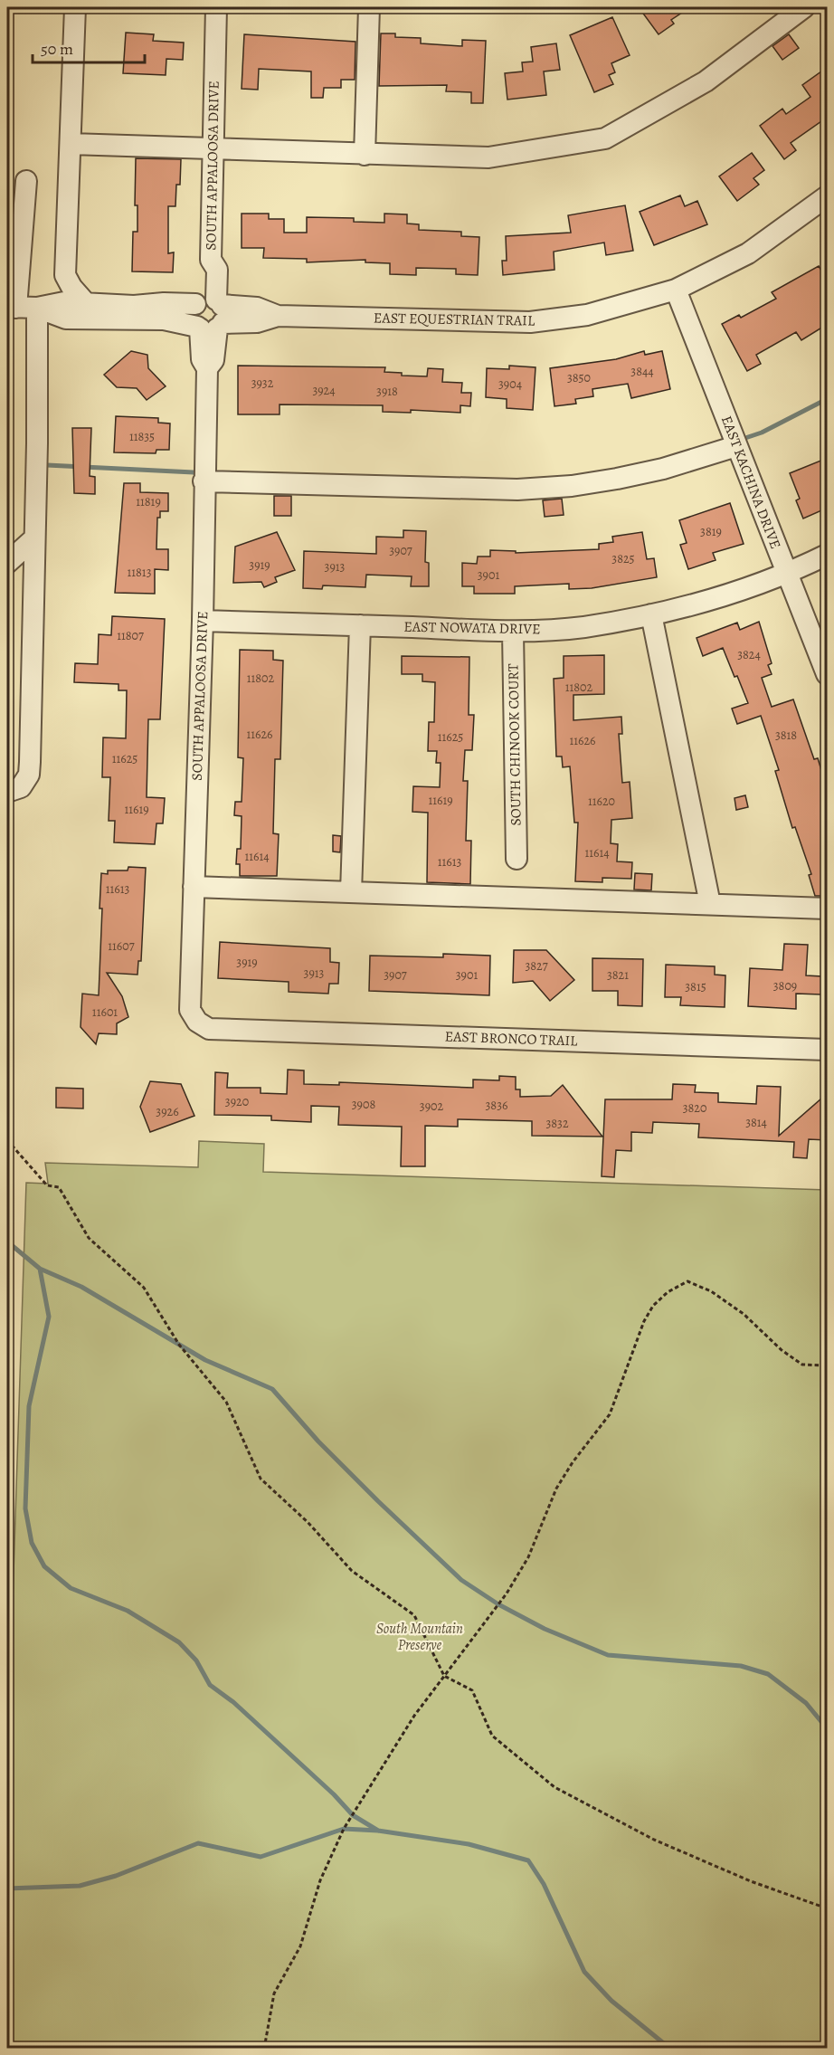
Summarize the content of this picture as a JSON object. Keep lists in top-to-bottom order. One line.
{"streets":{"street":["SOUTH APPALOOSA DRIVE","EAST EQUESTRIAN TRAIL","EAST KACHINA DRIVE","EAST NOWATA DRIVE","SOUTH CHINOOK COURT","EAST BRONCO TRAIL"]},"crossings":[["SOUTH APPALOOSA DRIVE","EAST EQUESTRIAN TRAIL"],["SOUTH APPALOOSA DRIVE","EAST NOWATA DRIVE"],["SOUTH APPALOOSA DRIVE","EAST BRONCO TRAIL"],["EAST EQUESTRIAN TRAIL","EAST KACHINA DRIVE"],["EAST KACHINA DRIVE","EAST NOWATA DRIVE"],["EAST NOWATA DRIVE","SOUTH CHINOOK COURT"]],"parks":["South Mountain Preserve"],"house_numbers":["3844","3850","3932","3904","3924","3918","11835","11819","3819","3907","3825","3919","3913","11813","3901","11807","3824","11802","11802","11626","3818","11625","11626","11625","11619","11620","11619","11614","11614","11613","11613","11607","3919","3827","3913","3907","3901","3821","3809","3815","11601","3920","3908","3836","3902","3820","3926","3814","3832"],"scale_bar":"50 m"}
